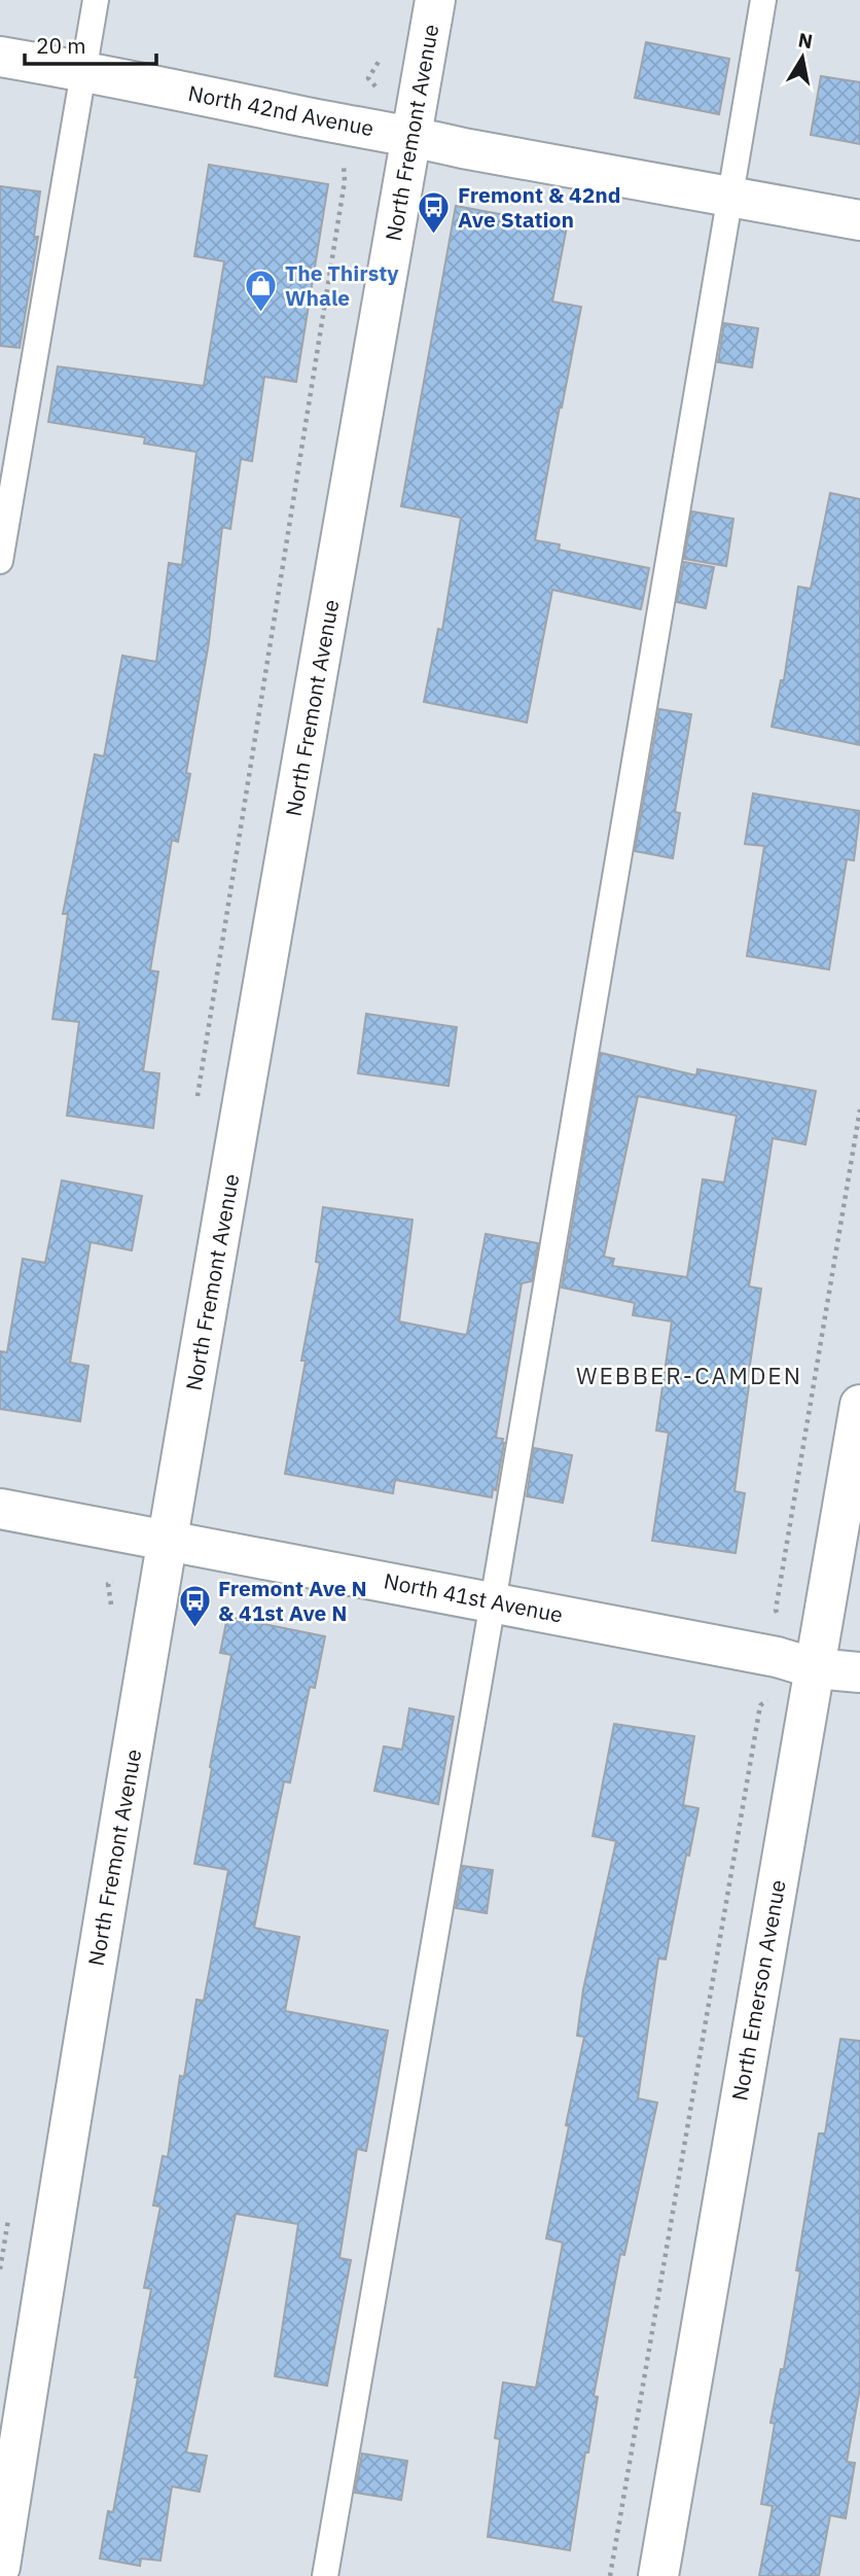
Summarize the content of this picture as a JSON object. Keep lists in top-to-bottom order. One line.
{"streets":{"street":["North 42nd Avenue","North Fremont Avenue","North 41st Avenue","North Emerson Avenue"]},"crossings":[["North 42nd Avenue","North Fremont Avenue"],["North Fremont Avenue","North 41st Avenue"],["North 41st Avenue","North Emerson Avenue"]],"districts":["WEBBER-CAMDEN"],"places":{"bus stop":["Fremont & 42nd Ave Station","Fremont Ave N & 41st Ave N"],"shop":["The Thirsty Whale"]},"scale_bar":"20 m","north":"top"}
